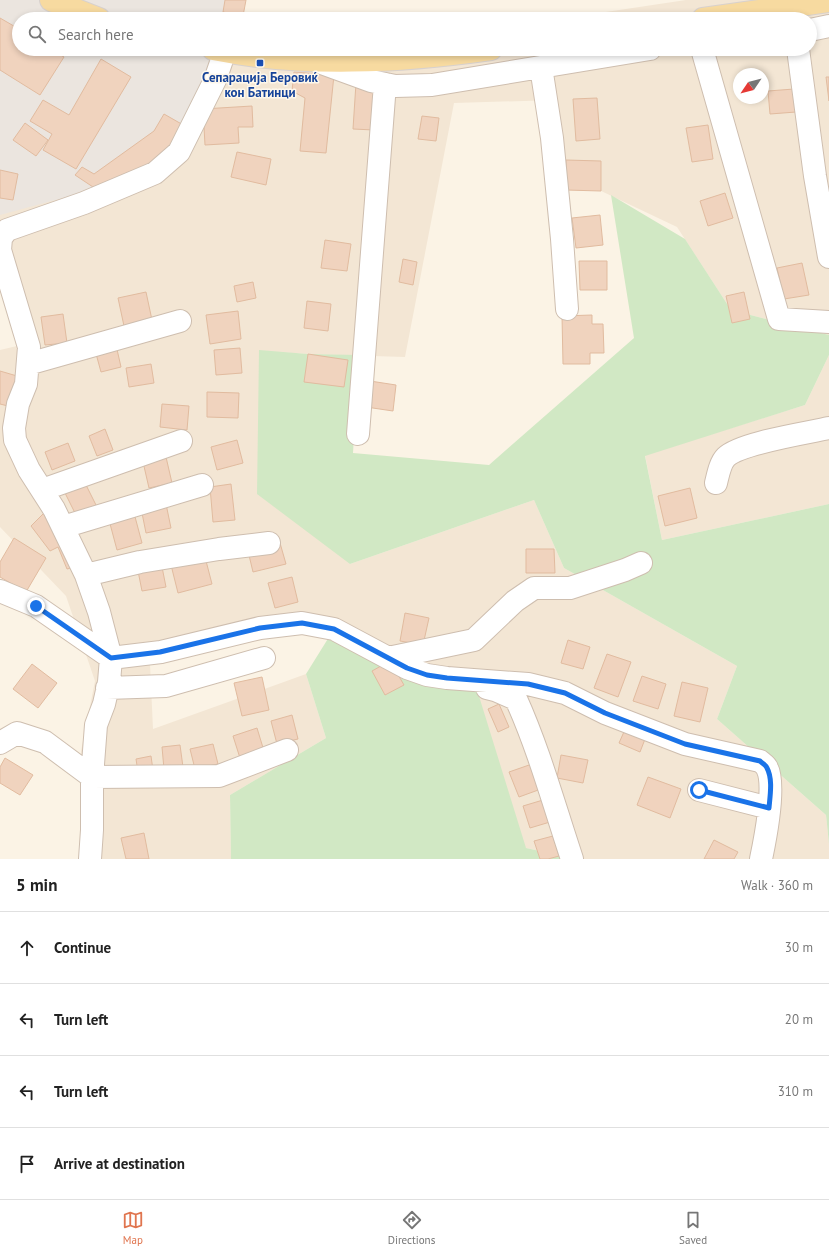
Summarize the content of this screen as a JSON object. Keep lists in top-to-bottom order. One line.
{"places":{"transit":["Сепарација Беровиќ кон Батинци"]},"north":"bottom left","page":{"search":"Search here","heading":["5 min","Walk · 360 m"],"list":[["Continue","30 m"],["Turn left","20 m"],["Turn left","310 m"],"Arrive at destination"],"nav":["Map","Directions","Saved"]}}
